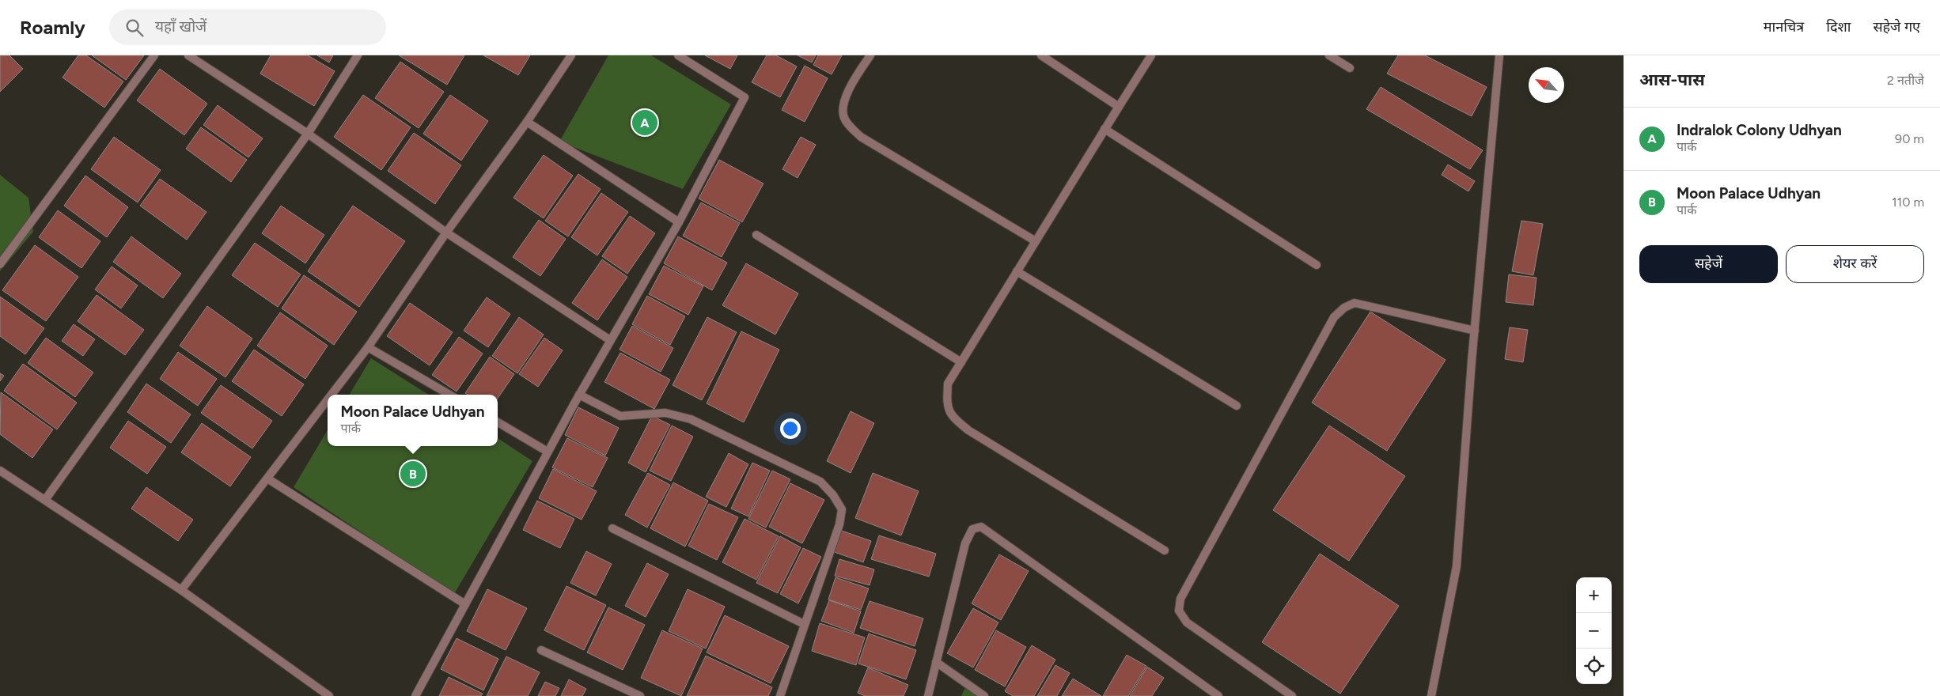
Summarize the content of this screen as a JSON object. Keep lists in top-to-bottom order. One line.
{"north":"top left","page":{"header":"Roamly","search":"यहाँ खोजें","nav":["मानचित्र","दिशा","सहेजे गए"],"heading":["आस-पास","2 नतीजे"],"list":[{"mark":"A","name":"Indralok Colony Udhyan","note":"पार्क","value":"90 m"},{"mark":"B","name":"Moon Palace Udhyan","note":"पार्क","value":"110 m"}],"pins":["A","B"],"buttons":["सहेजें","शेयर करें"],"popup":["Moon Palace Udhyan","पार्क"],"map_buttons":["+","−"]}}
